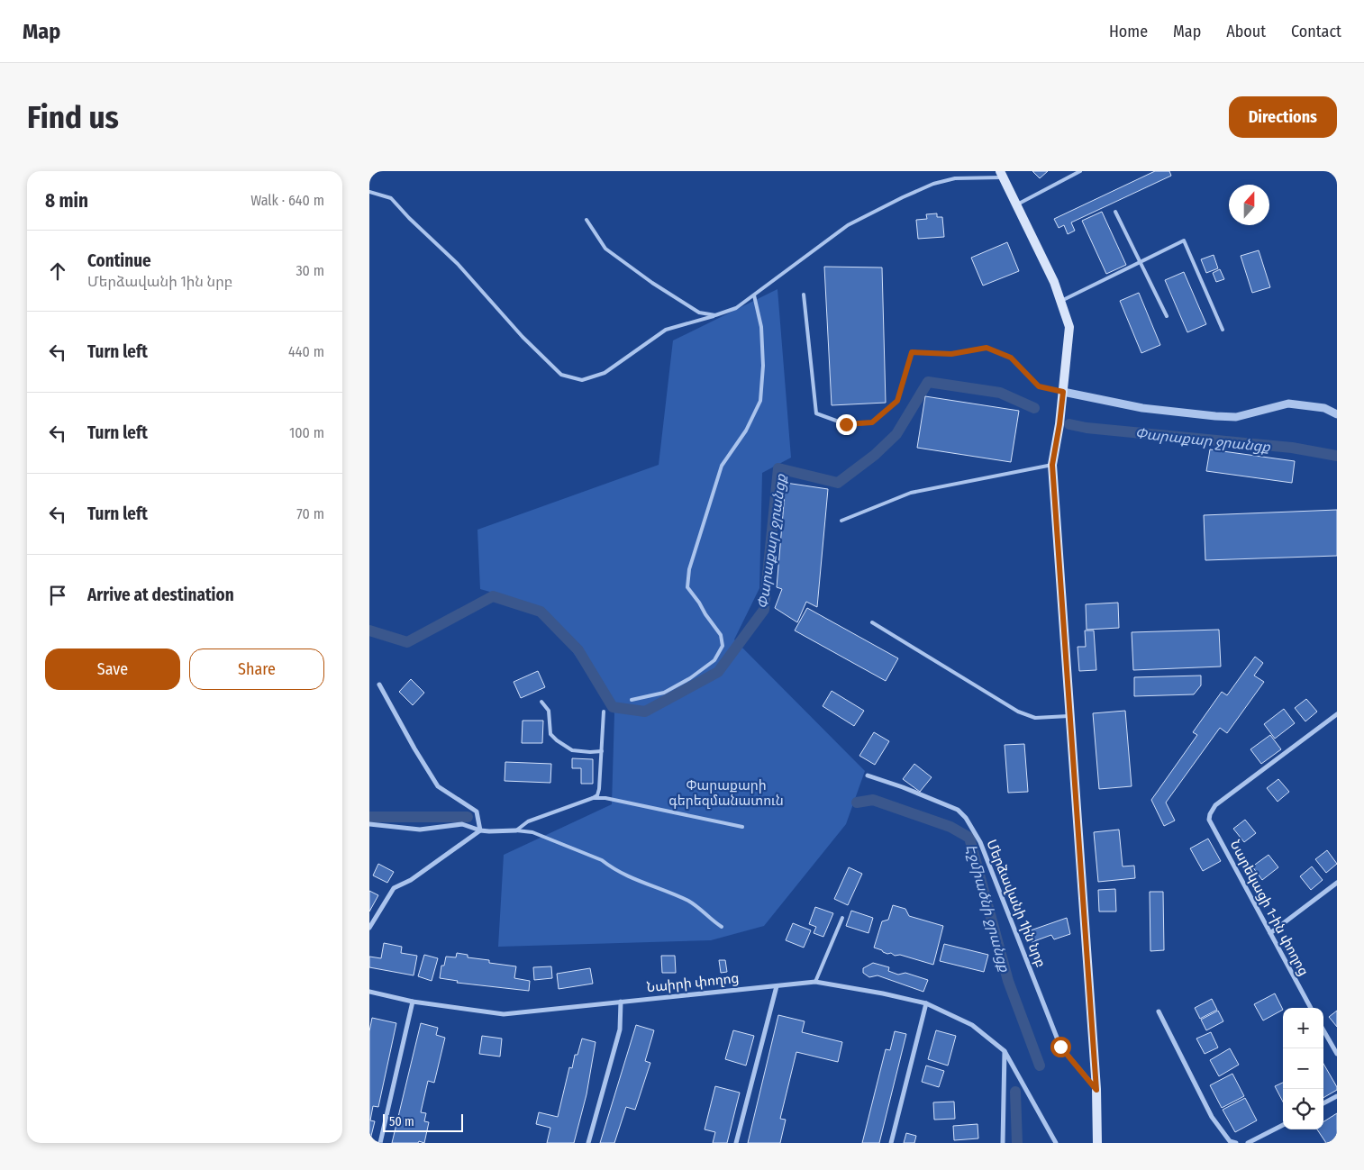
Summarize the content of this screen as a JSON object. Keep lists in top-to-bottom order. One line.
{"streets":{"street":["Մերձավանի 1ին նրբ","Նարեկացի 1-ին փողոց","Նաիրի փողոց"]},"water":["Փարաքար ջրանցք","Էջմիածնի ջրանցք"],"parks":["Փարաքարի գերեզմանատուն"],"scale_bar":"50 m","north":"top","page":{"header":"Map","nav":["Home","Map","About","Contact"],"buttons":["Directions",["Save","Share"]],"title":"Find us","heading":["8 min","Walk · 640 m"],"list":[["Continue","Մերձավանի 1ին նրբ","30 m"],["Turn left","440 m"],["Turn left","100 m"],["Turn left","70 m"],"Arrive at destination"],"map_buttons":["+","−"],"scale":"50 m"}}
